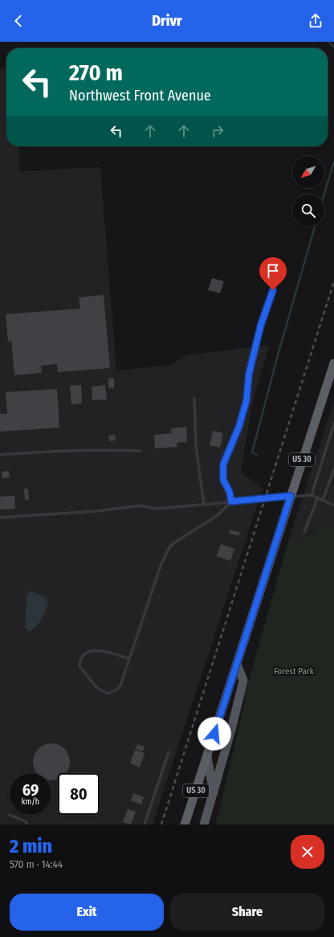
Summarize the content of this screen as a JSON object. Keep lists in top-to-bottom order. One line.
{"streets":{"highway":["US 30"]},"parks":["Forest Park"],"north":"bottom left","page":{"header":"Drivr","turn":["270 m","Northwest Front Avenue"],"speed":"69 km/h","limit":"80","heading":["2 min","570 m · 14:44"],"buttons":["Exit","Share"]}}
